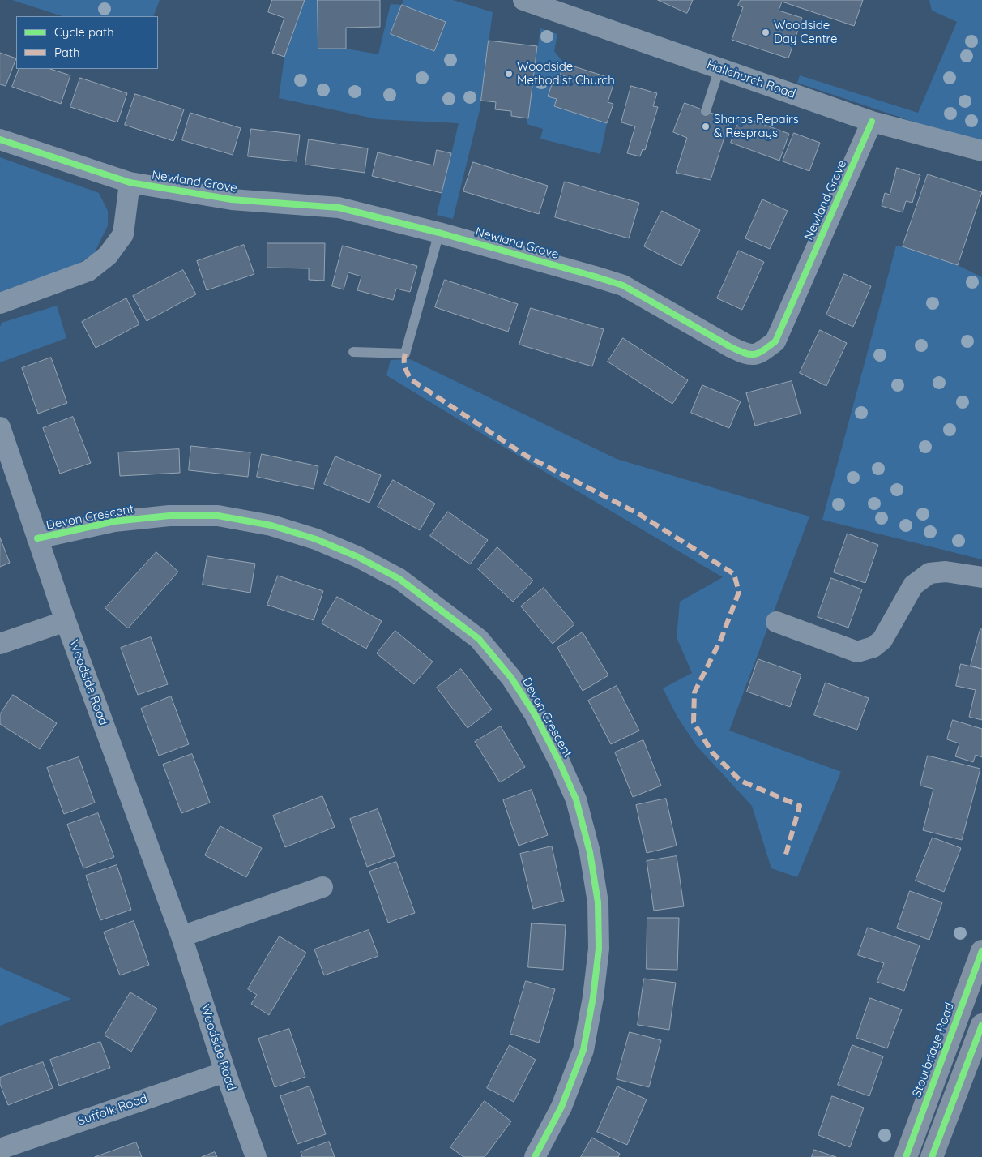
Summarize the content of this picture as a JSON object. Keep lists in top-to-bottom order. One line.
{"streets":{"highway":["Stourbridge Road"],"street":["Hallchurch Road","Newland Grove","Devon Crescent","Woodside Road","Suffolk Road"]},"crossings":[["Hallchurch Road","Newland Grove"],["Devon Crescent","Woodside Road"],["Woodside Road","Suffolk Road"]],"places":["Woodside Day Centre","Woodside Methodist Church","Sharps Repairs & Resprays"],"legend":["Cycle path","Path"]}
